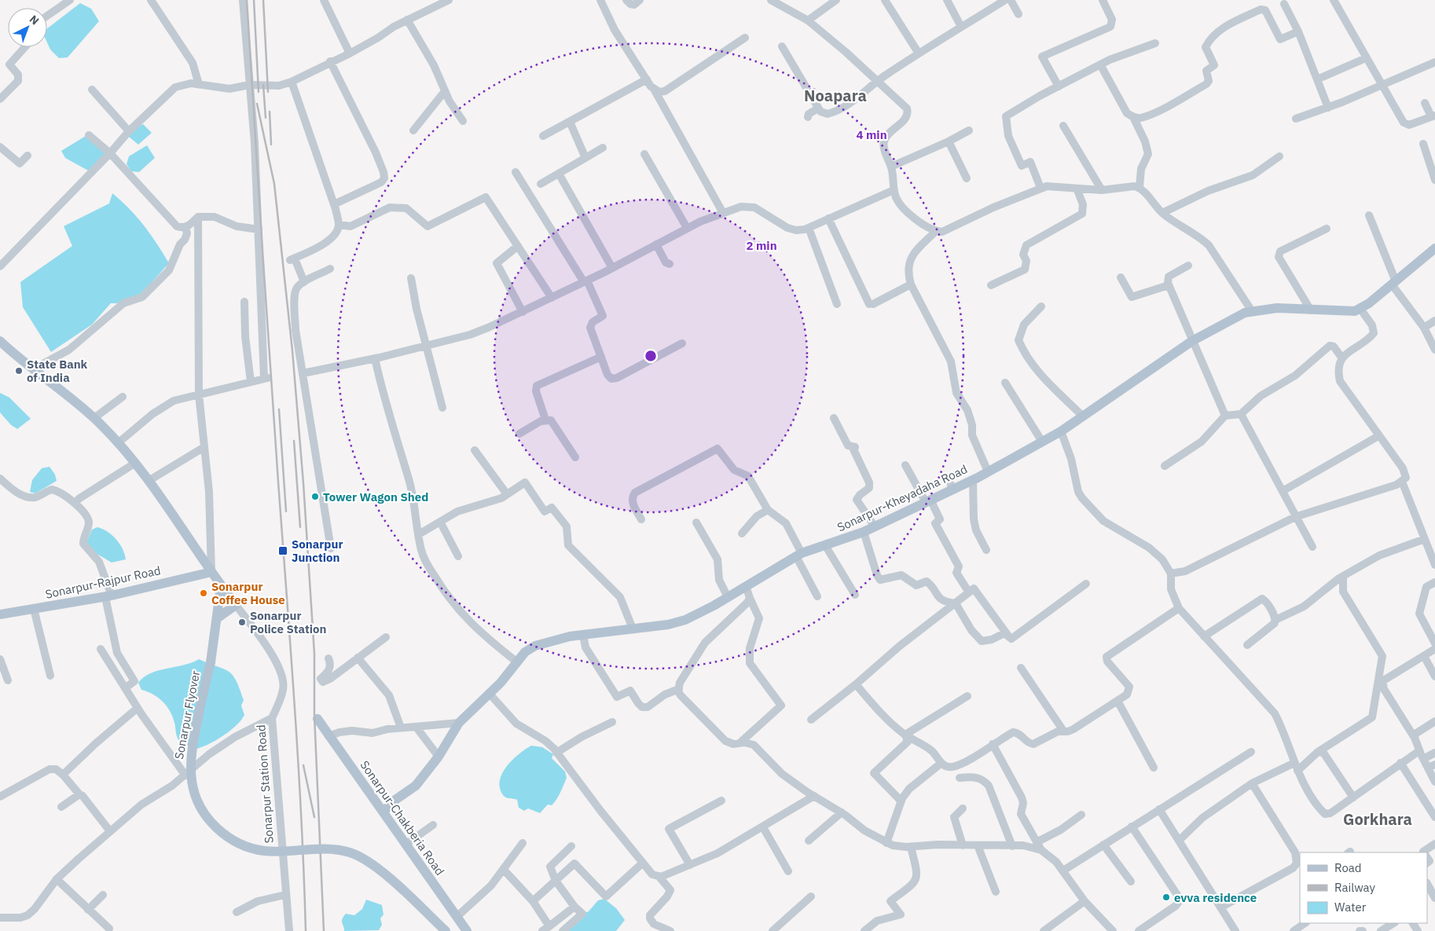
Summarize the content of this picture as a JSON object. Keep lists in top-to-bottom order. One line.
{"streets":{"main road":["Sonarpur-Kheyadaha Road","Sonarpur-Rajpur Road","Sonarpur Flyover","Sonarpur-Chakberia Road"],"street":["Sonarpur Station Road"]},"crossings":[["Sonarpur-Kheyadaha Road","Sonarpur-Chakberia Road"]],"districts":["Noapara","Gorkhara"],"places":{"other":["State Bank of India","Tower Wagon Shed","Sonarpur Coffee House","Sonarpur Police Station","evva residence"],"transit":["Sonarpur Junction"]},"legend":["Road","Railway","Water"],"north":"top right","rings":["4 min","2 min"]}
